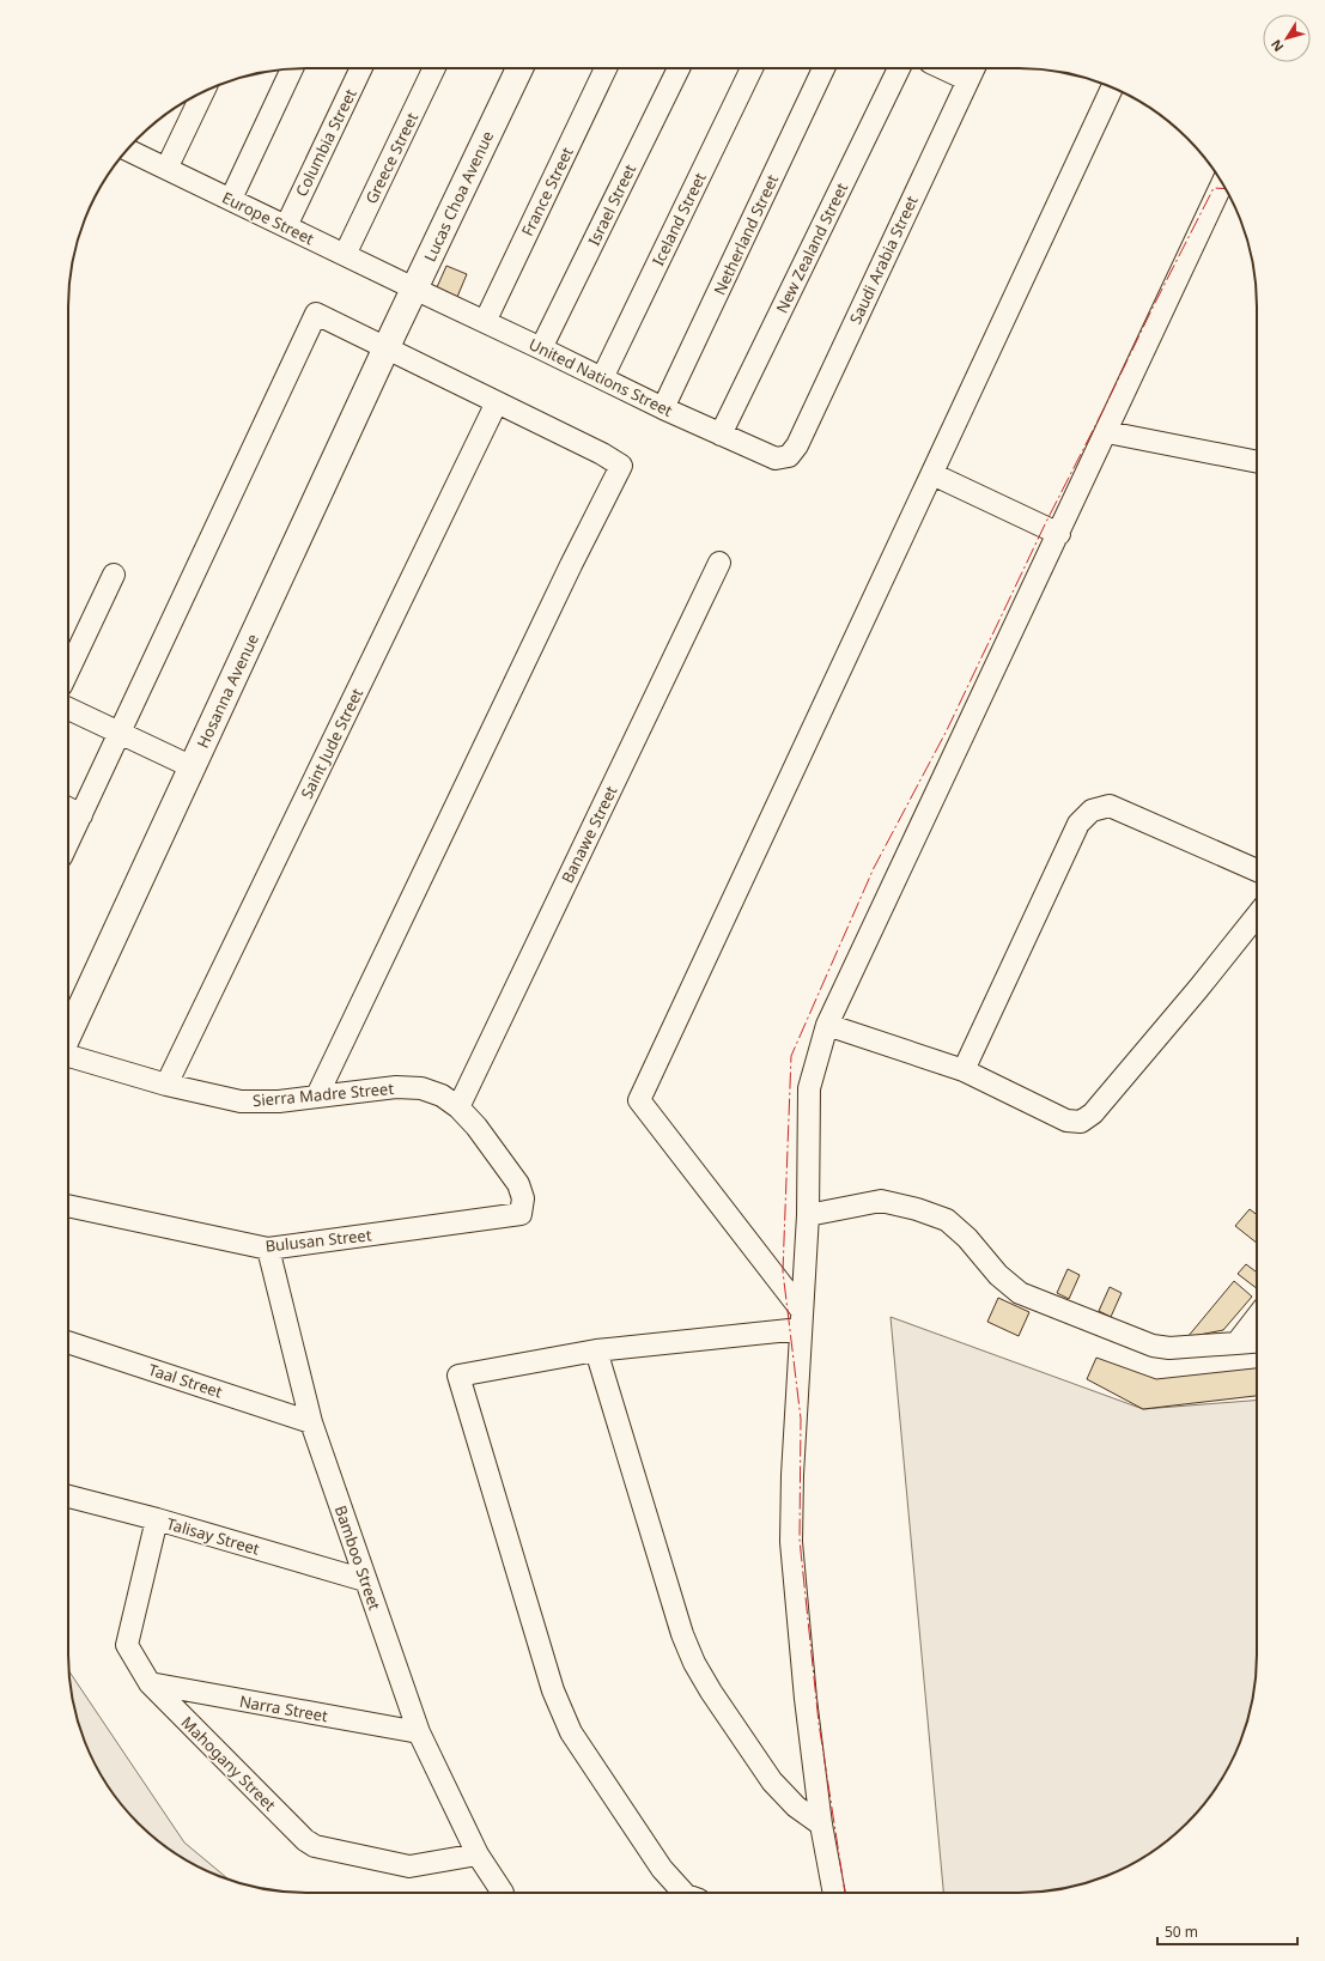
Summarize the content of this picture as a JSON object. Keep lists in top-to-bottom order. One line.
{"streets":{"main road":["Lucas Choa Avenue","Hosanna Avenue"],"street":["Columbia Street","Greece Street","France Street","Israel Street","Europe Street","Iceland Street","Netherland Street","New Zealand Street","Saudi Arabia Street","United Nations Street","Saint Jude Street","Banawe Street","Sierra Madre Street","Bulusan Street","Taal Street","Talisay Street","Bamboo Street","Narra Street","Mahogany Street"]},"crossings":[["Columbia Street","Europe Street"],["Greece Street","Europe Street"],["France Street","United Nations Street"],["Lucas Choa Avenue","Europe Street"],["Lucas Choa Avenue","United Nations Street"],["Lucas Choa Avenue","Hosanna Avenue"],["Israel Street","United Nations Street"],["Europe Street","United Nations Street"],["Iceland Street","United Nations Street"],["Netherland Street","United Nations Street"],["New Zealand Street","United Nations Street"],["Saudi Arabia Street","United Nations Street"],["Saint Jude Street","Sierra Madre Street"],["Banawe Street","Sierra Madre Street"],["Sierra Madre Street","Bulusan Street"],["Bulusan Street","Bamboo Street"],["Taal Street","Bamboo Street"],["Talisay Street","Bamboo Street"],["Talisay Street","Mahogany Street"],["Bamboo Street","Narra Street"],["Bamboo Street","Mahogany Street"],["Narra Street","Mahogany Street"]],"scale_bar":"50 m","north":"bottom left"}
